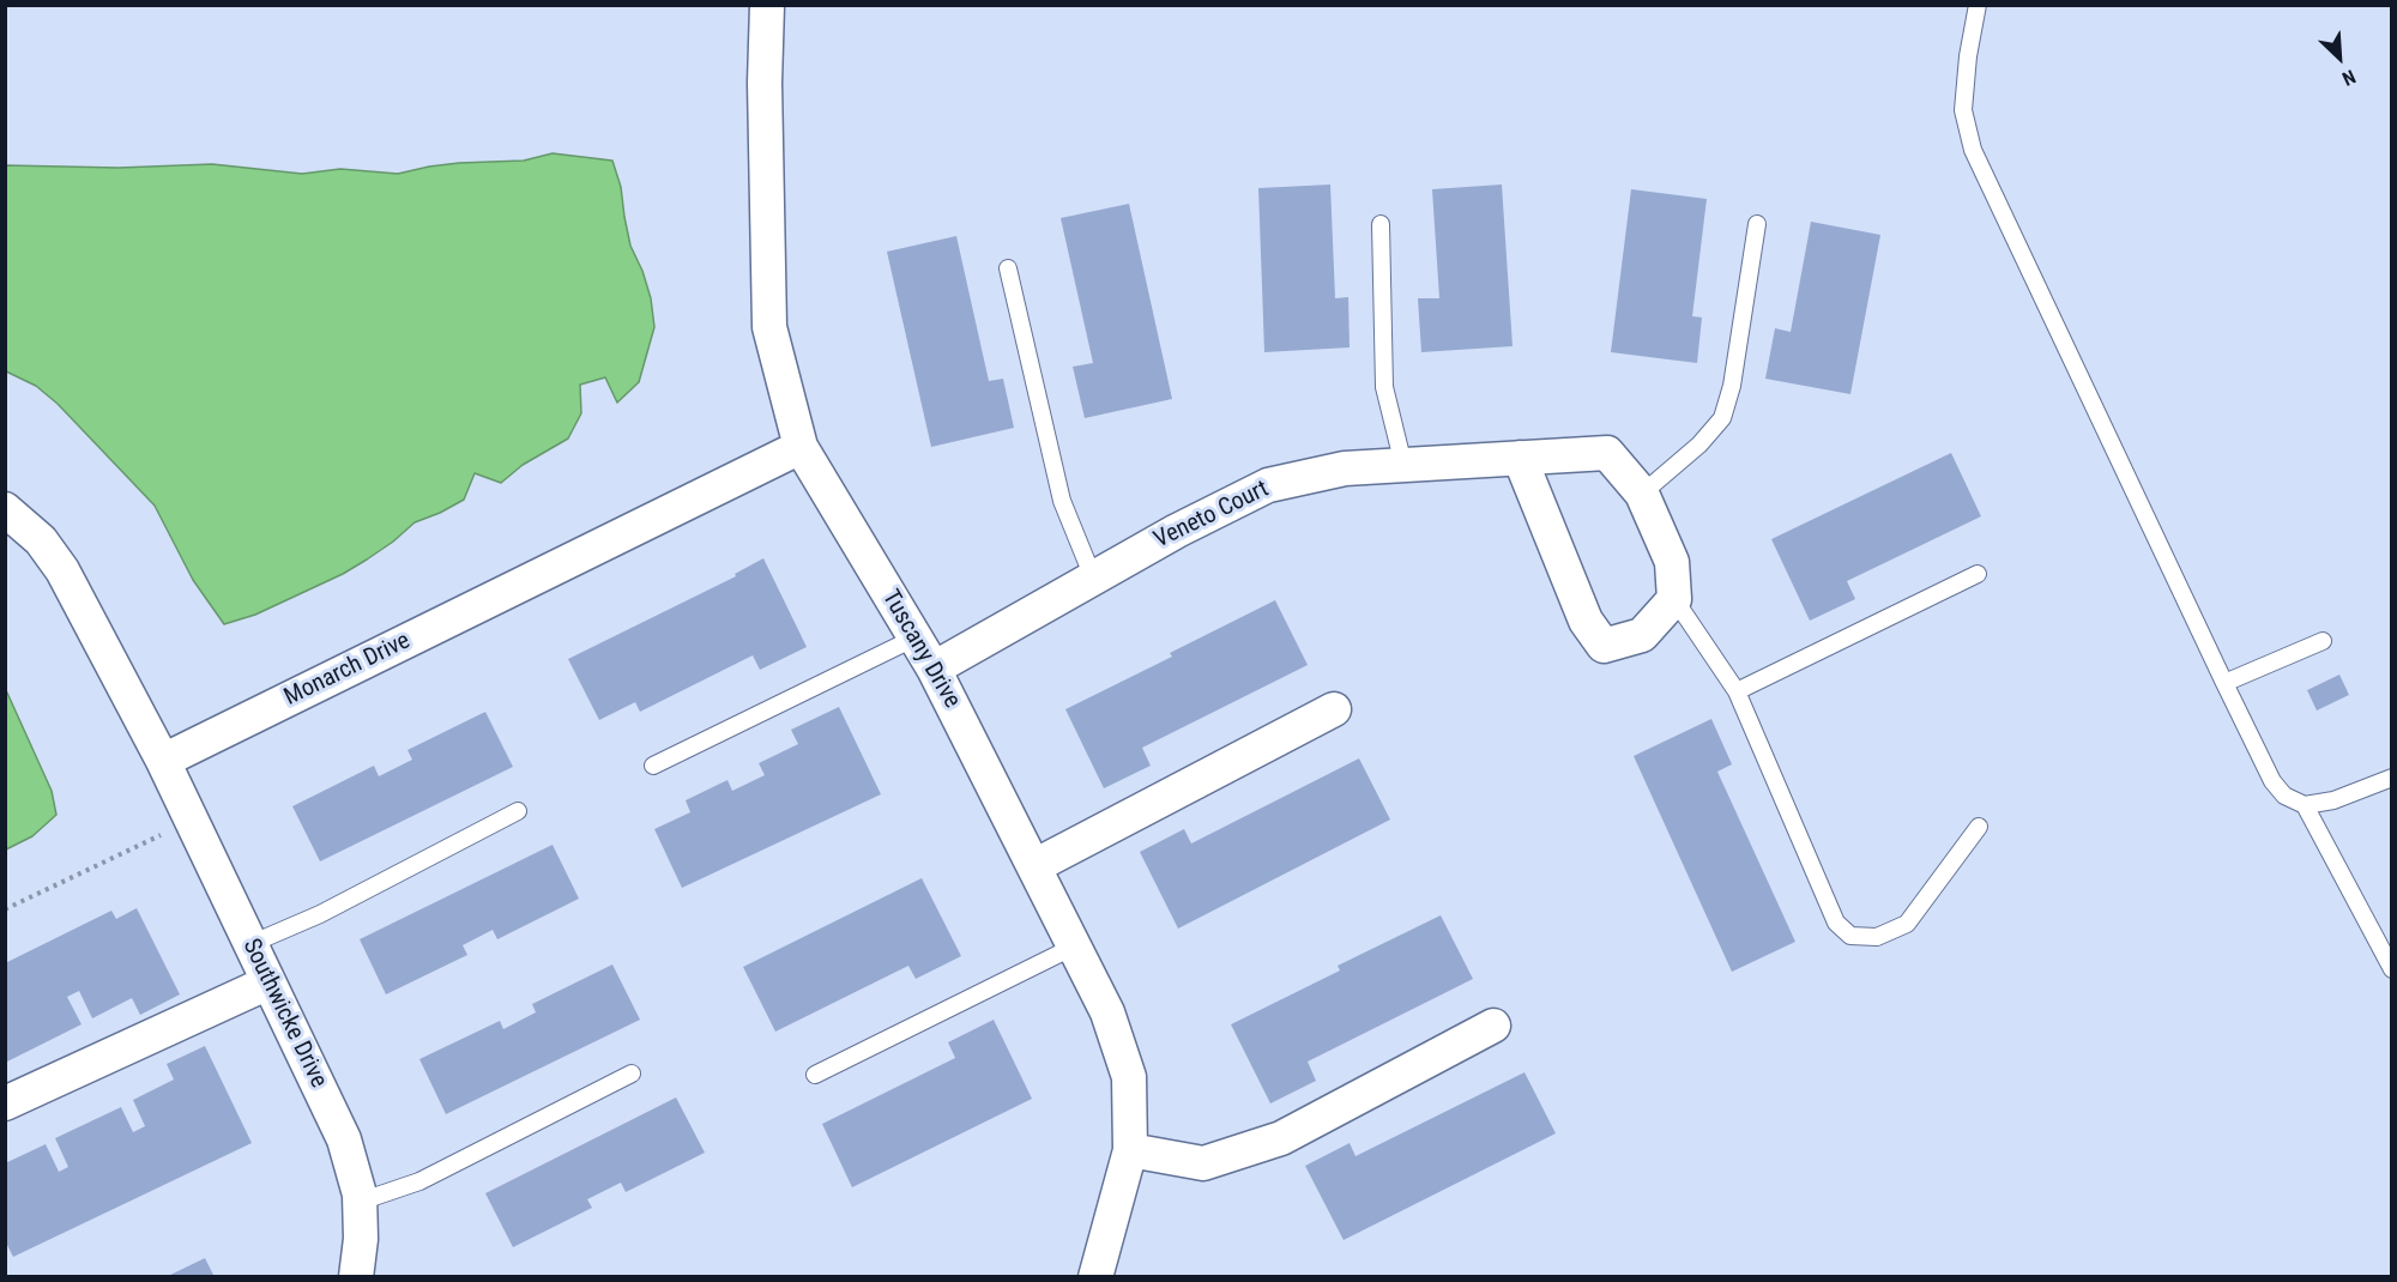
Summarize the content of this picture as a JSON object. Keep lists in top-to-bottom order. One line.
{"streets":{"street":["Veneto Court","Tuscany Drive","Monarch Drive","Southwicke Drive"]},"crossings":[["Veneto Court","Tuscany Drive"],["Tuscany Drive","Monarch Drive"],["Monarch Drive","Southwicke Drive"]],"north":"bottom right"}
